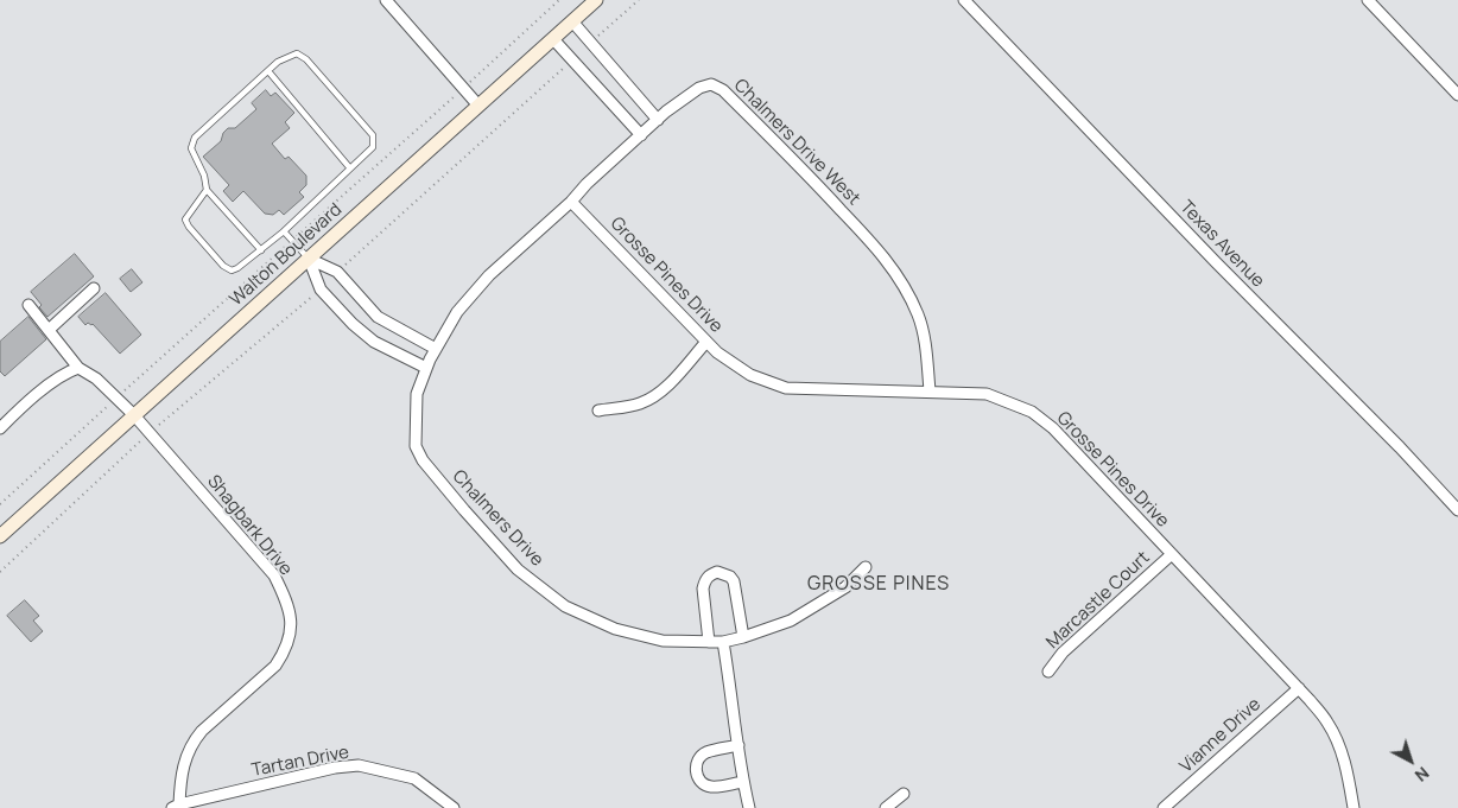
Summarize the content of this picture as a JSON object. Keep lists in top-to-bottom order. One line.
{"streets":{"main road":["Walton Boulevard"],"street":["Chalmers Drive West","Texas Avenue","Grosse Pines Drive","Chalmers Drive","Shagbark Drive","Marcastle Court","Vianne Drive","Tartan Drive"]},"crossings":[["Chalmers Drive West","Grosse Pines Drive"],["Chalmers Drive West","Chalmers Drive"],["Walton Boulevard","Shagbark Drive"],["Grosse Pines Drive","Marcastle Court"],["Grosse Pines Drive","Vianne Drive"],["Shagbark Drive","Tartan Drive"]],"districts":["GROSSE PINES"],"north":"bottom right"}
